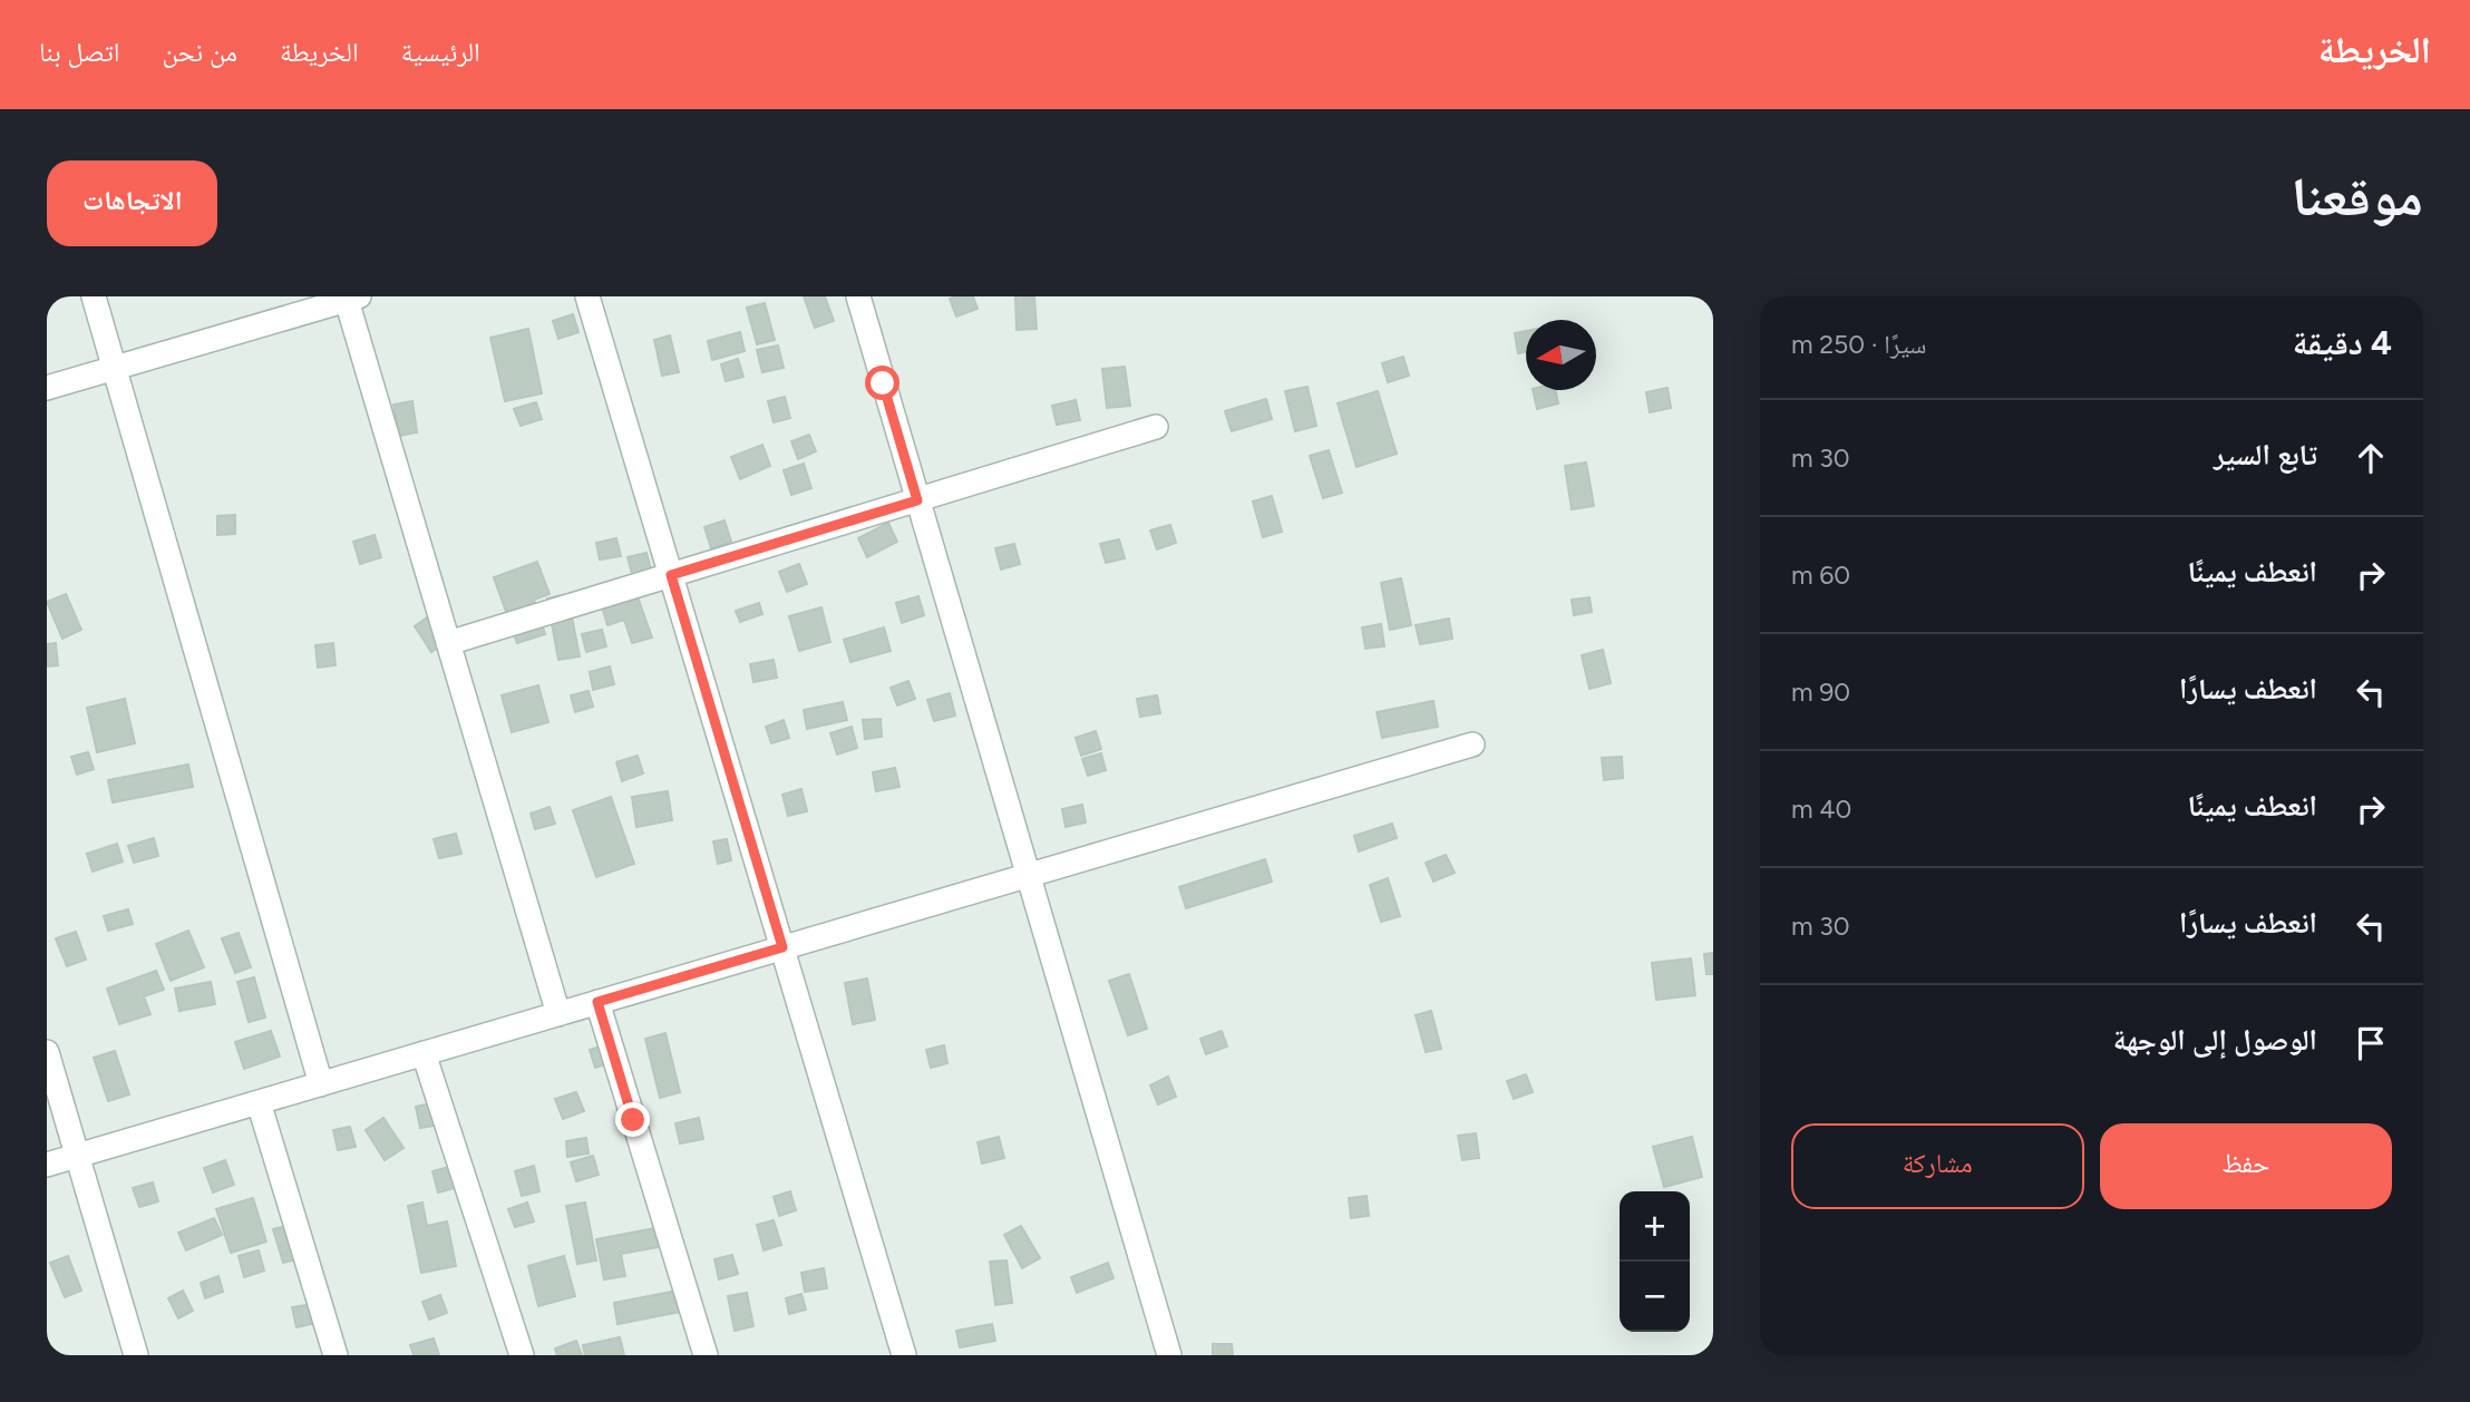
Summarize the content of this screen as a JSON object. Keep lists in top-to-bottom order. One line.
{"north":"left","page":{"header":"الخريطة","nav":["الرئيسية","الخريطة","من نحن","اتصل بنا"],"title":"موقعنا","buttons":["الاتجاهات",["حفظ","مشاركة"]],"heading":["4 دقيقة","سيرًا · 250 m"],"list":[["تابع السير","30 m"],["انعطف يمينًا","60 m"],["انعطف يسارًا","90 m"],["انعطف يمينًا","40 m"],["انعطف يسارًا","30 m"],"الوصول إلى الوجهة"],"map_buttons":["+","−"]}}
